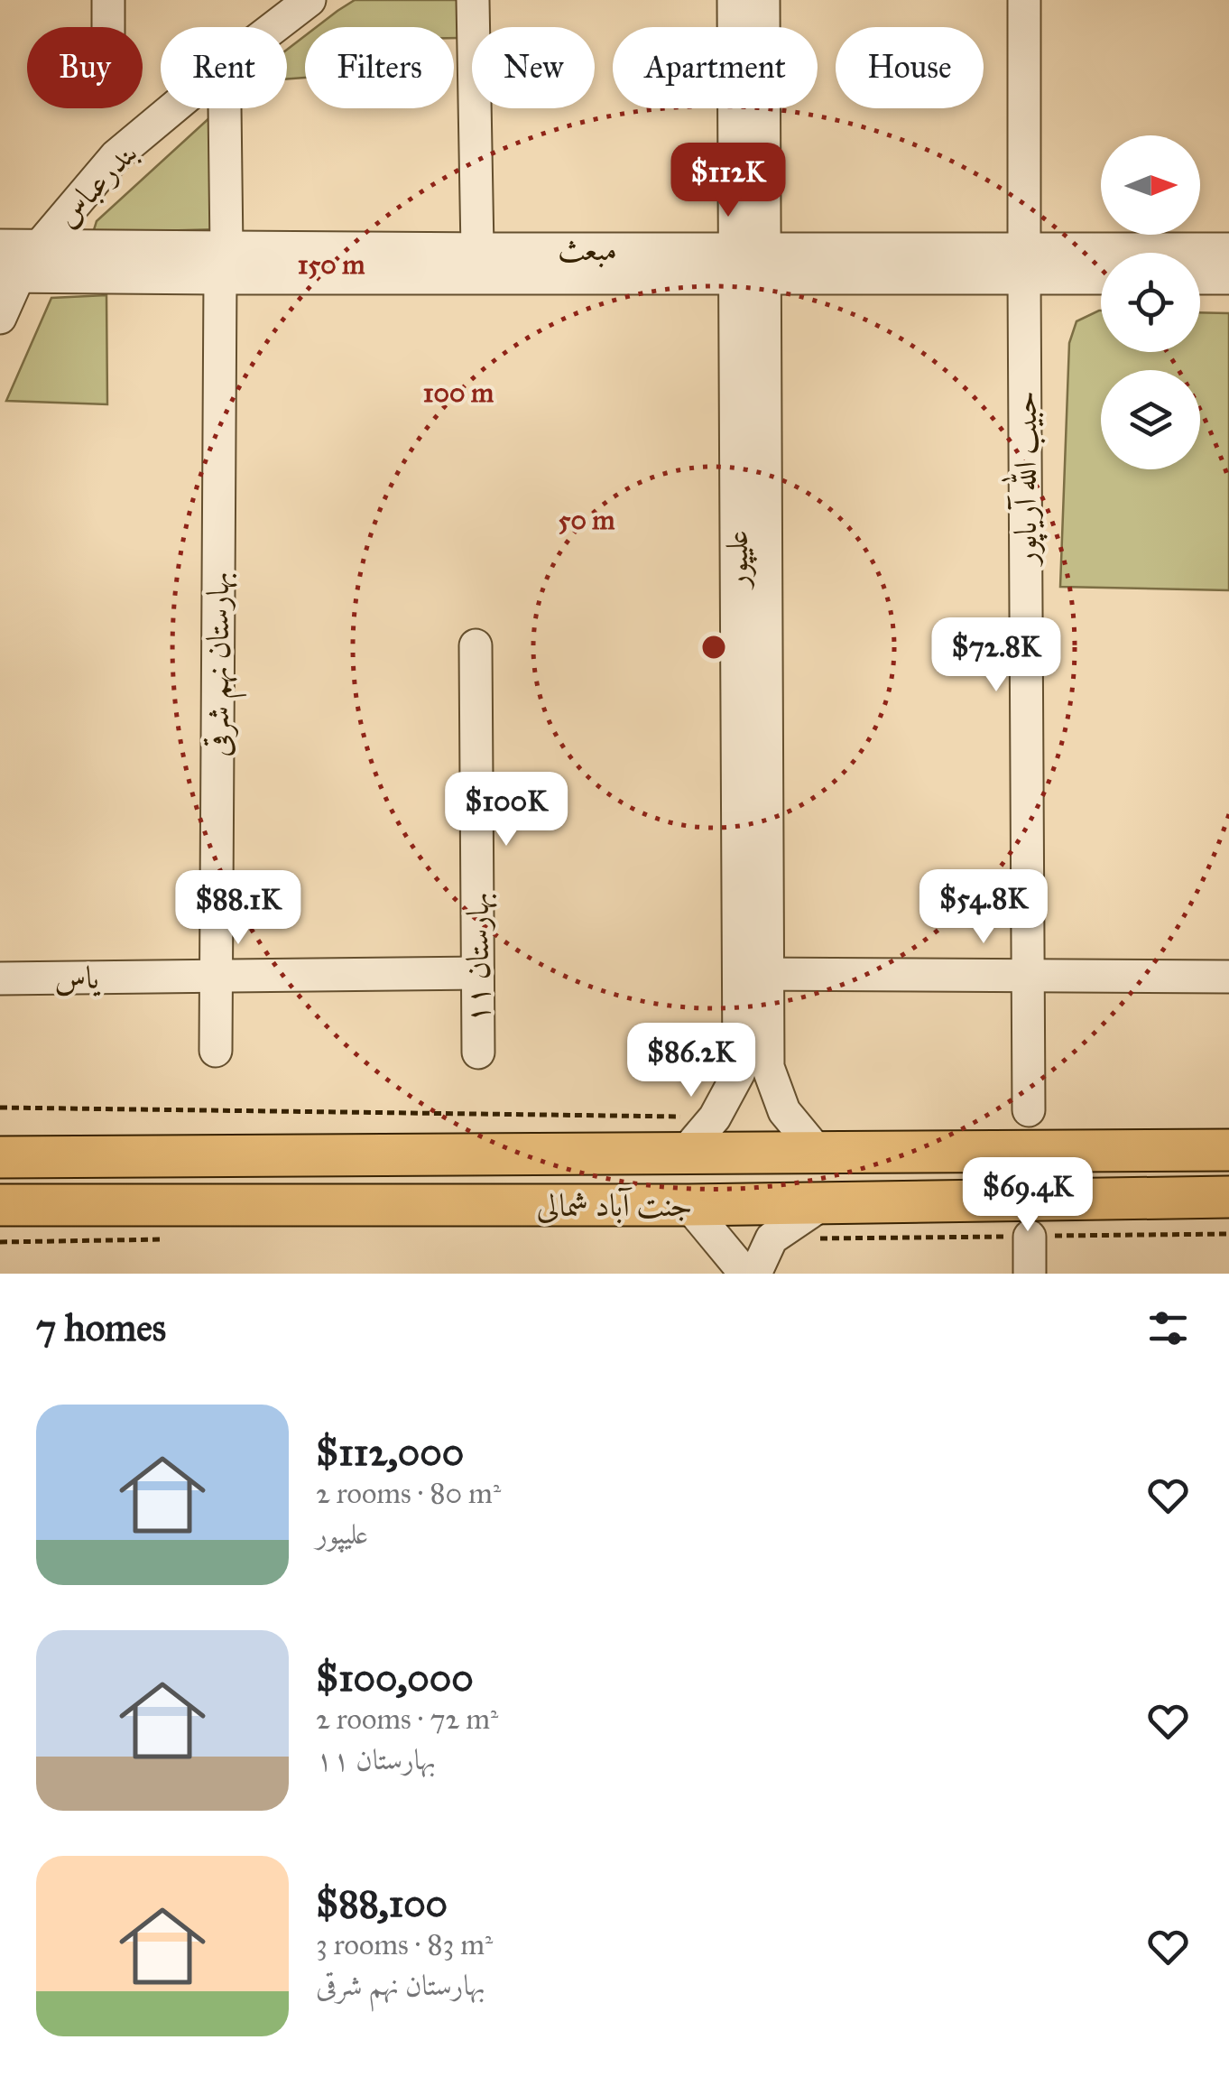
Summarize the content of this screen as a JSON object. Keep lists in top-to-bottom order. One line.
{"streets":{"main road":["جنت آباد شمالی"],"street":["بندرعباس","مبعث","حبیب الله آریاپور","علیپور","بهارستان نهم شرقی","بهارستان ۱۱","یاس"]},"crossings":[["بندرعباس","مبعث"],["مبعث","حبیب الله آریاپور"],["مبعث","علیپور"],["مبعث","بهارستان نهم شرقی"],["علیپور","جنت آباد شمالی"],["بهارستان نهم شرقی","یاس"],["بهارستان ۱۱","یاس"]],"north":"right","page":{"chip":["Buy","Rent","Filters","New","Apartment","House"],"price":["$112K","$72.8K","$100K","$54.8K","$88.1K","$86.2K","$69.4K"],"heading":"7 homes","list":[{"name":"$112,000","note":"2 rooms · 80 m² · علیپور"},{"name":"$100,000","note":"2 rooms · 72 m² · بهارستان ۱۱"},{"name":"$88,100","note":"3 rooms · 83 m² · بهارستان نهم شرقی"}]},"rings":["150 m","100 m","50 m"]}
